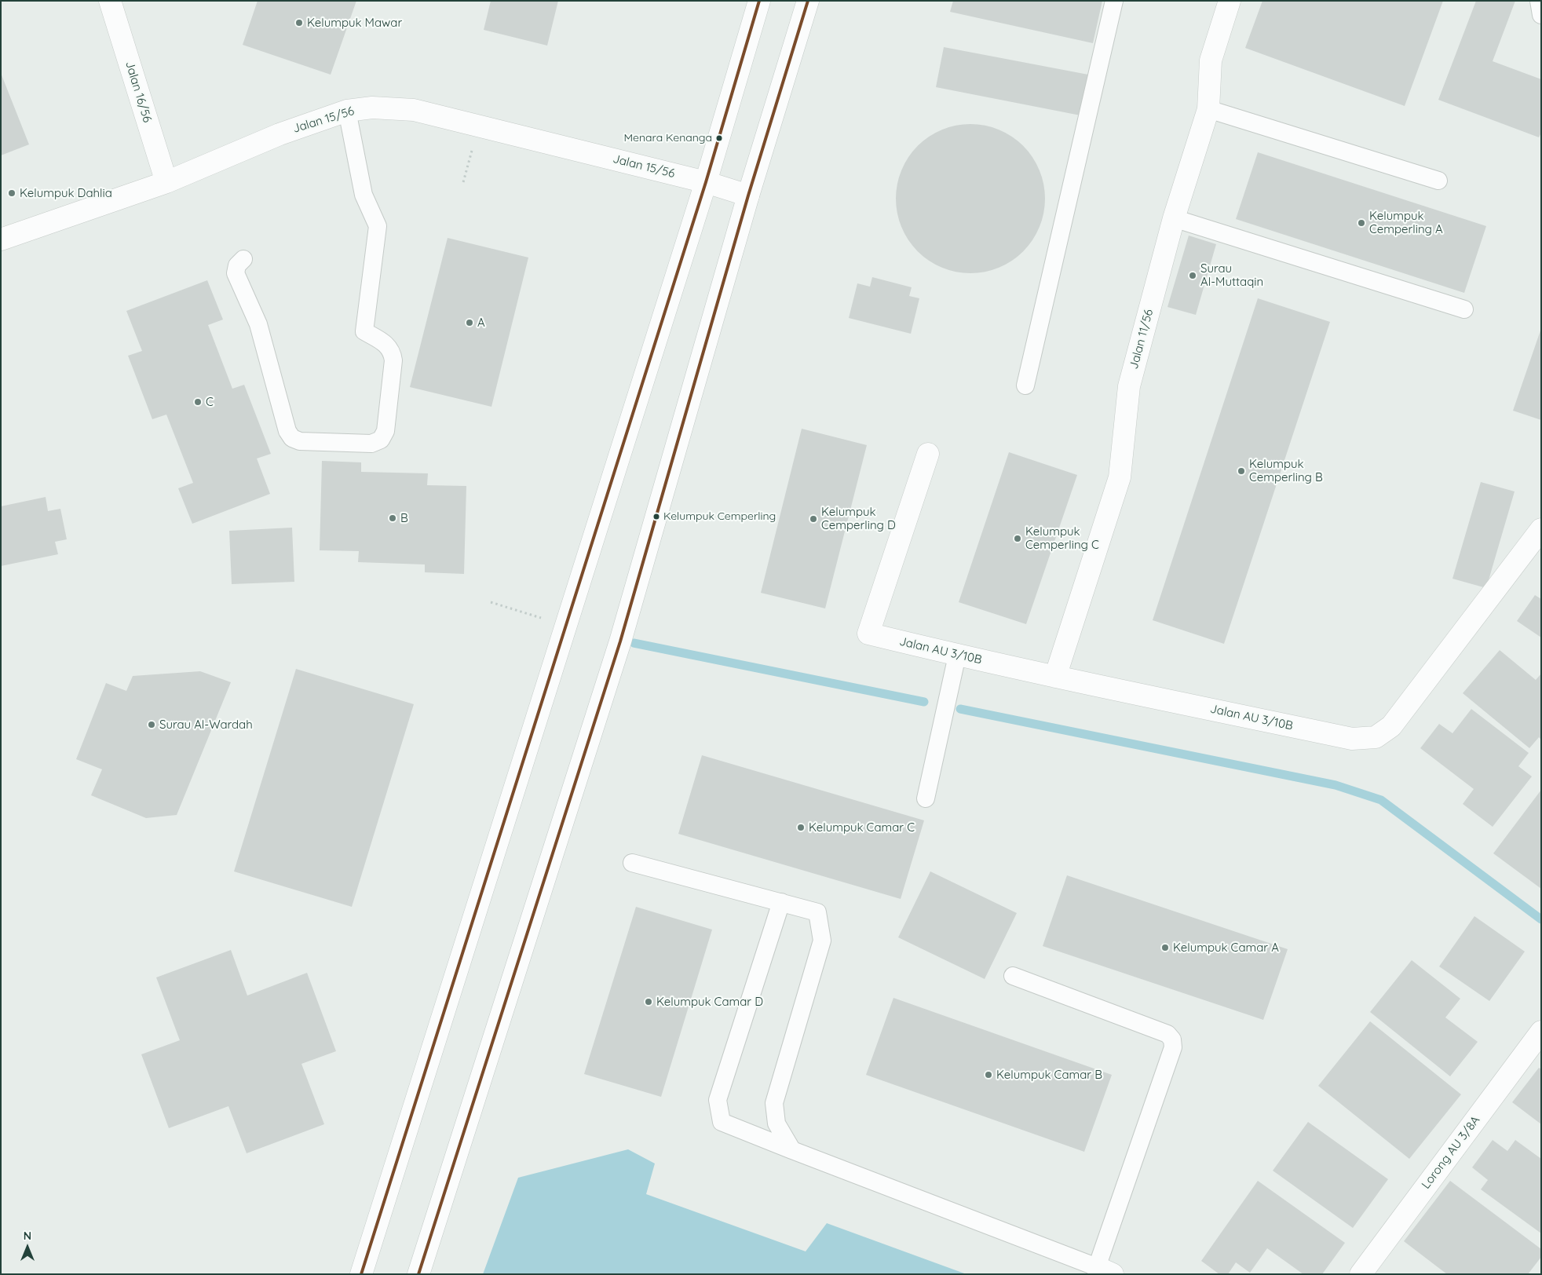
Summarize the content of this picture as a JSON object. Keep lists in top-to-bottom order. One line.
{"streets":{"street":["Jalan 16/56","Jalan 15/56","Jalan 11/56","Jalan AU 3/10B","Lorong AU 3/8A"]},"crossings":[["Jalan 16/56","Jalan 15/56"],["Jalan 11/56","Jalan AU 3/10B"]],"places":["Kelumpuk Mawar","Menara Kenanga","Kelumpuk Dahlia","Kelumpuk Cemperling A","Surau Al-Muttaqin","A","C","Kelumpuk Cemperling B","Kelumpuk Cemperling","B","Kelumpuk Cemperling D","Kelumpuk Cemperling C","Surau Al-Wardah","Kelumpuk Camar C","Kelumpuk Camar A","Kelumpuk Camar D","Kelumpuk Camar B"],"north":"top"}
